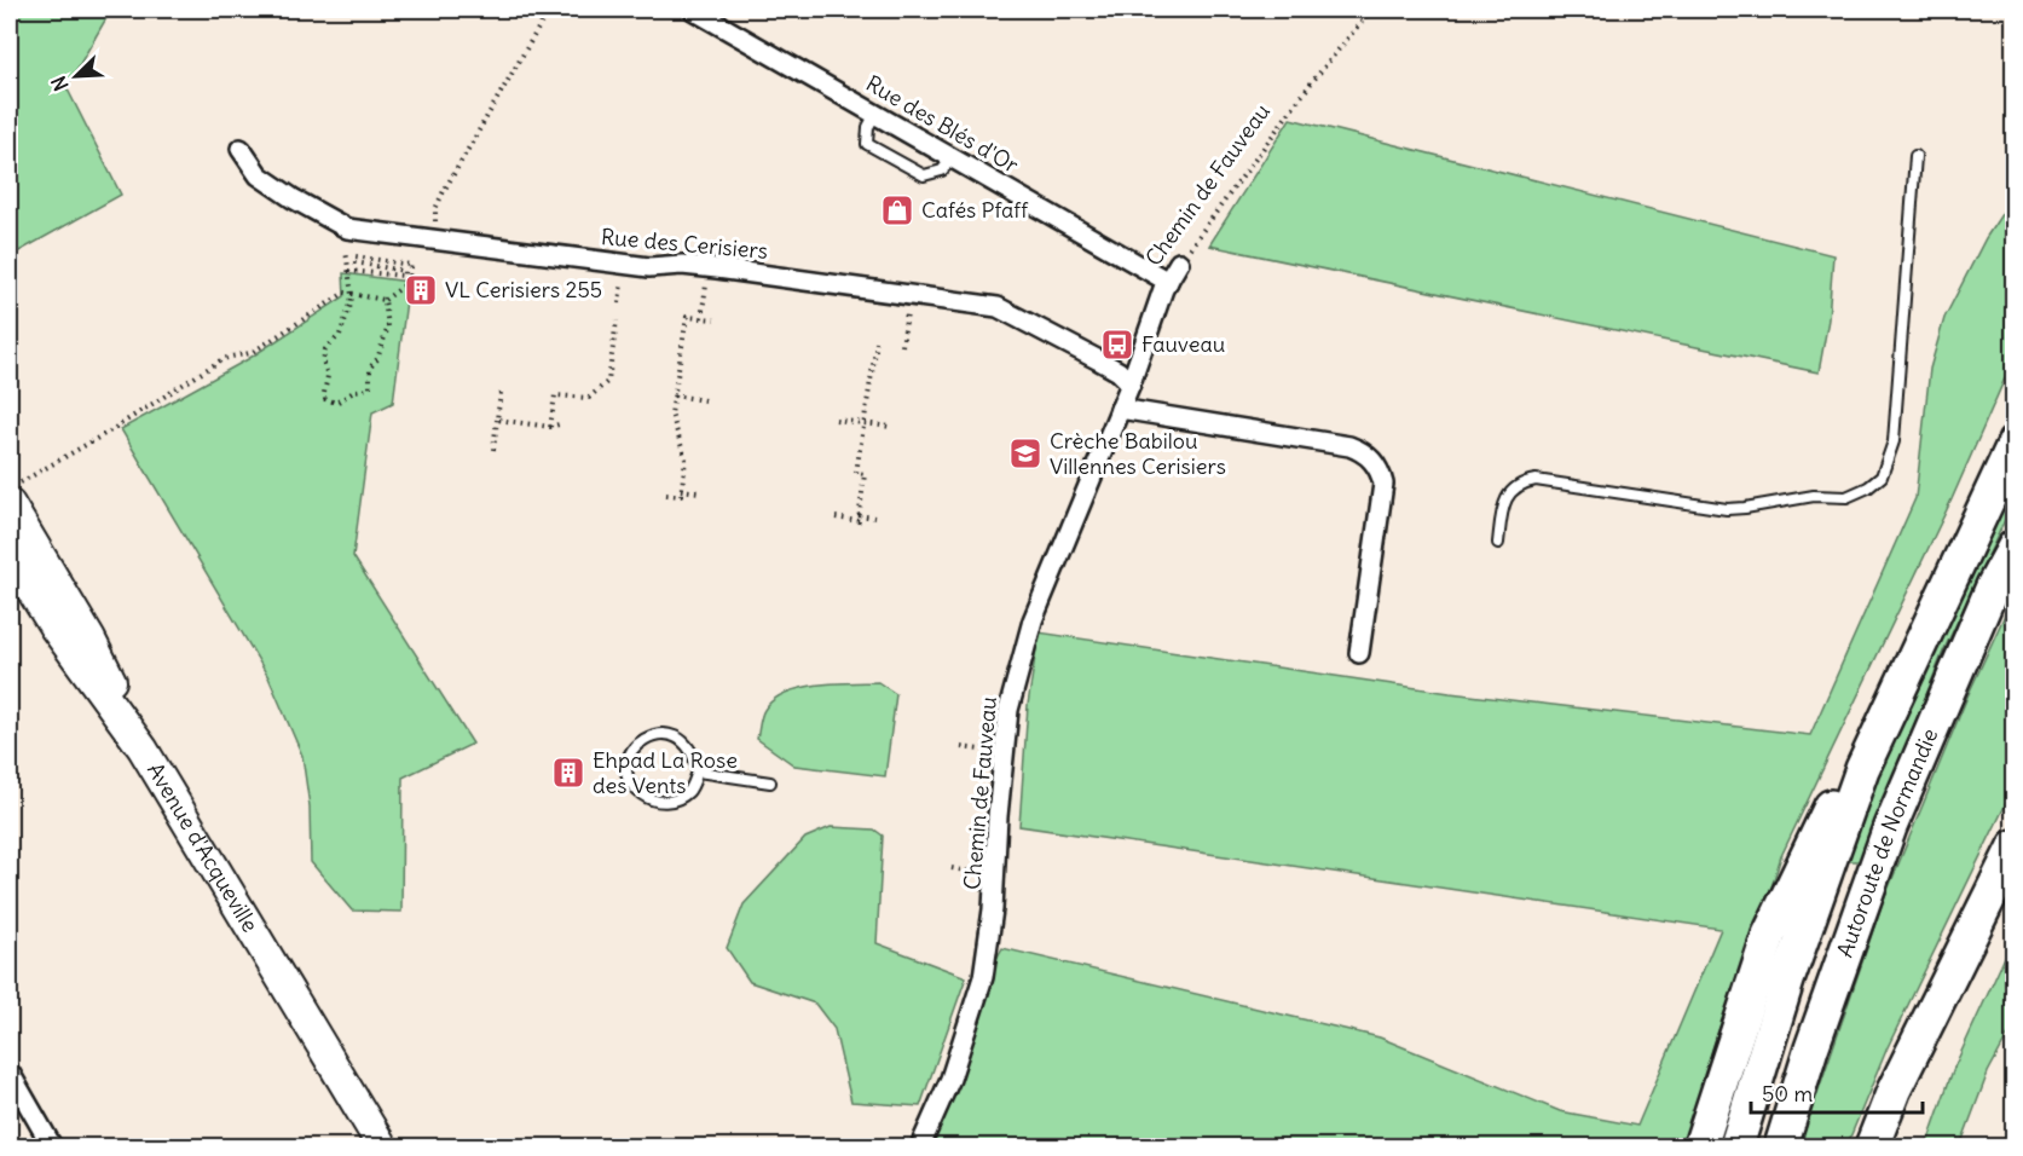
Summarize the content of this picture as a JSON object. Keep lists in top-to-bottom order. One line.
{"streets":{"highway":["Autoroute de Normandie"],"main road":["Avenue d'Acqueville"],"street":["Rue des Blés d'Or","Chemin de Fauveau","Rue des Cerisiers"]},"crossings":[["Rue des Blés d'Or","Chemin de Fauveau"],["Chemin de Fauveau","Rue des Cerisiers"]],"places":{"shop":["Cafés Pfaff"],"building":["VL Cerisiers 255","Ehpad La Rose des Vents"],"bus stop":["Fauveau"],"school or university":["Crèche Babilou Villennes Cerisiers"]},"scale_bar":"50 m","north":"bottom left"}
